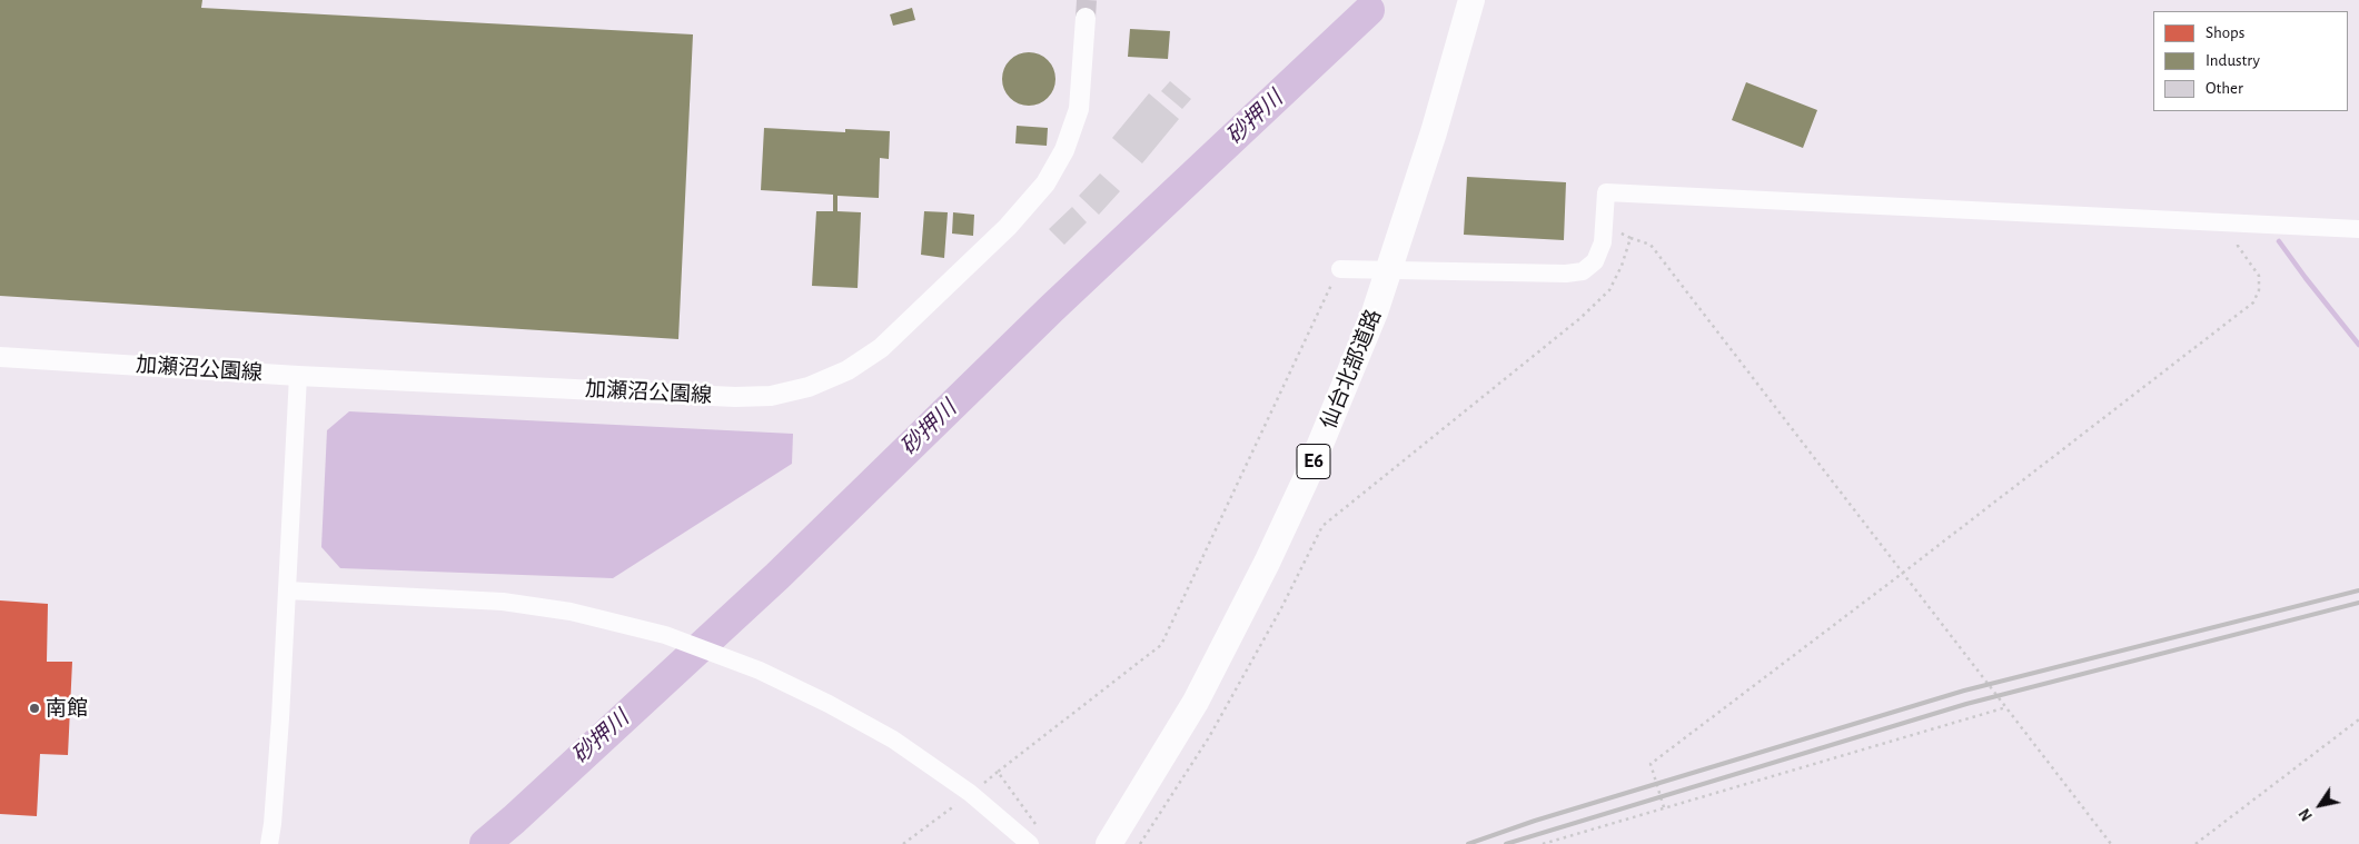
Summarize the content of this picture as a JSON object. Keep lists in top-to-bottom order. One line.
{"streets":{"highway":["仙台北部道路","E6"],"main road":["加瀬沼公園線"]},"water":["砂押川"],"places":["南館"],"legend":["Shops","Industry","Other"],"north":"bottom left"}
